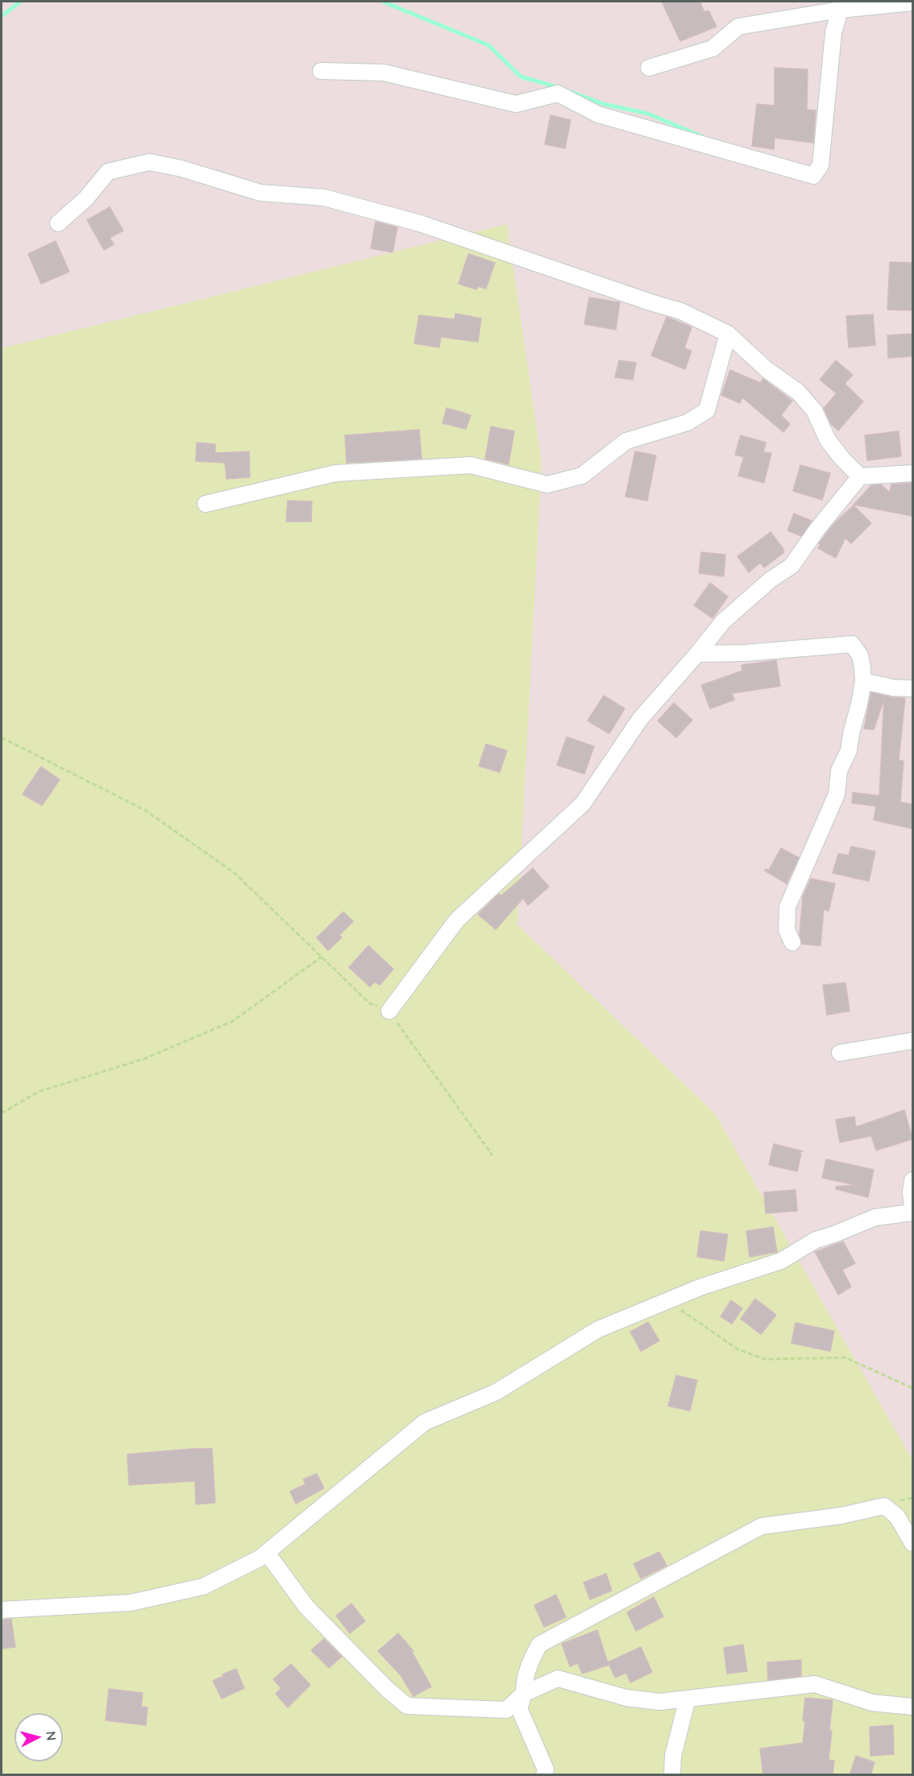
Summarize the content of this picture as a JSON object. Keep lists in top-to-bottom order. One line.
{"north":"right"}
